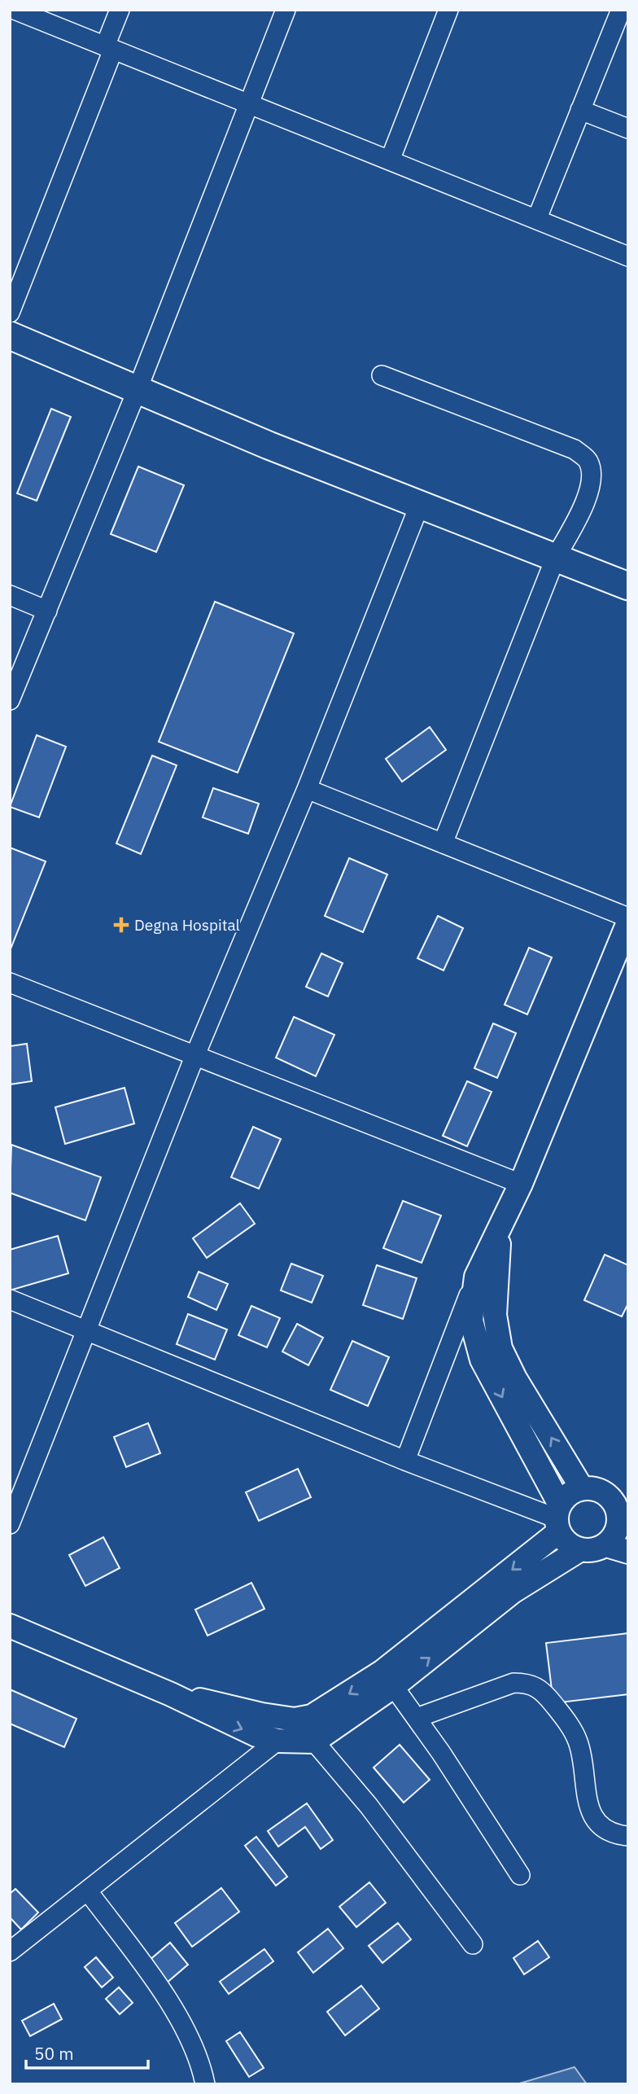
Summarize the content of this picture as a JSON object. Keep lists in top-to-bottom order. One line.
{"places":{"health":["Degna Hospital"]},"scale_bar":"50 m"}
